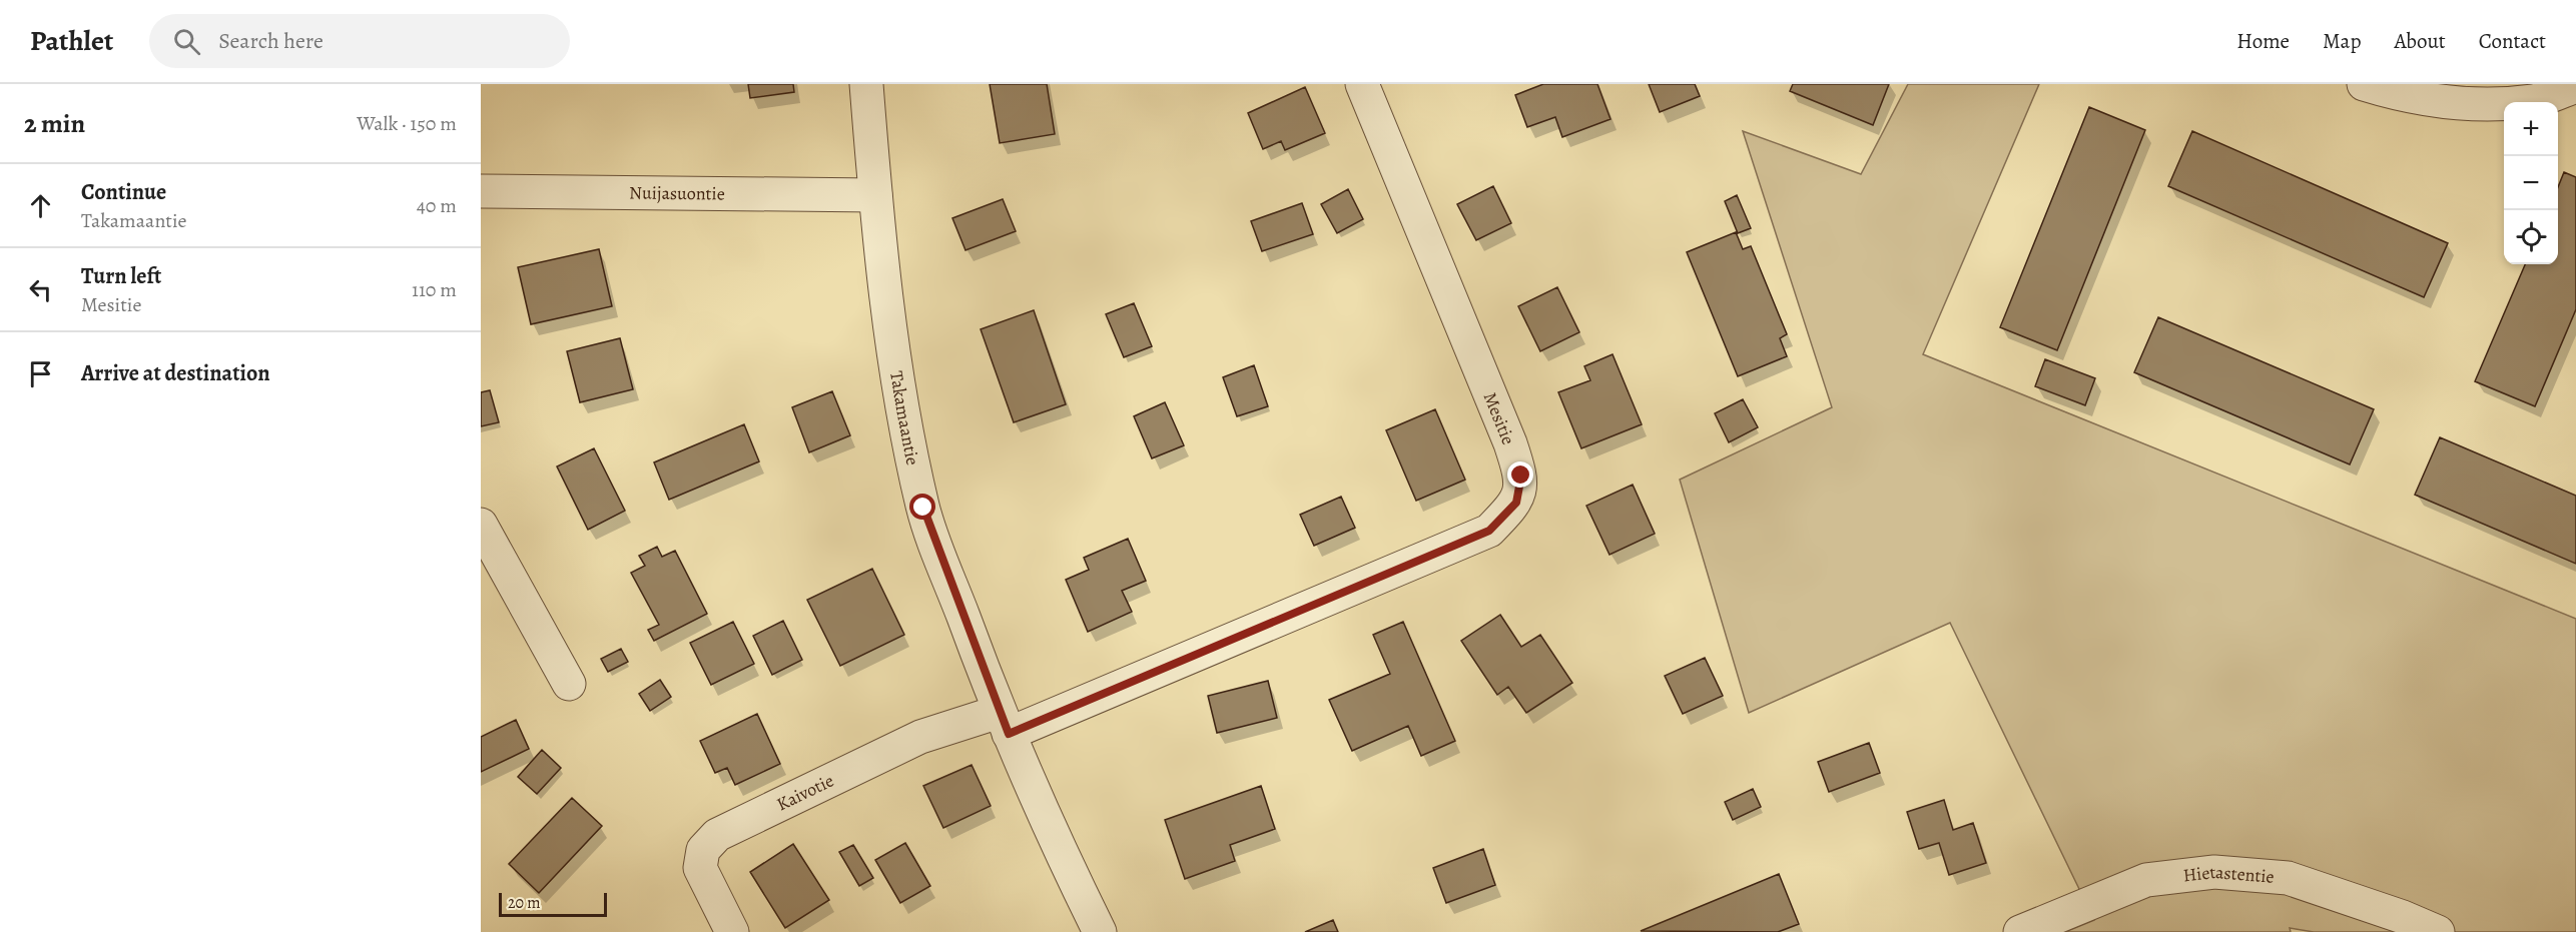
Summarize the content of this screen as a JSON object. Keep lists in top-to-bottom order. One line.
{"streets":{"street":["Nuijasuontie","Takamaantie","Mesitie","Kaivotie","Hietastentie"]},"crossings":[["Nuijasuontie","Takamaantie"],["Takamaantie","Mesitie"],["Takamaantie","Kaivotie"],["Mesitie","Kaivotie"]],"scale_bar":"20 m","page":{"header":"Pathlet","search":"Search here","nav":["Home","Map","About","Contact"],"heading":["2 min","Walk · 150 m"],"map_buttons":["+","−"],"list":[["Continue","Takamaantie","40 m"],["Turn left","Mesitie","110 m"],"Arrive at destination"],"scale":"20 m"}}
